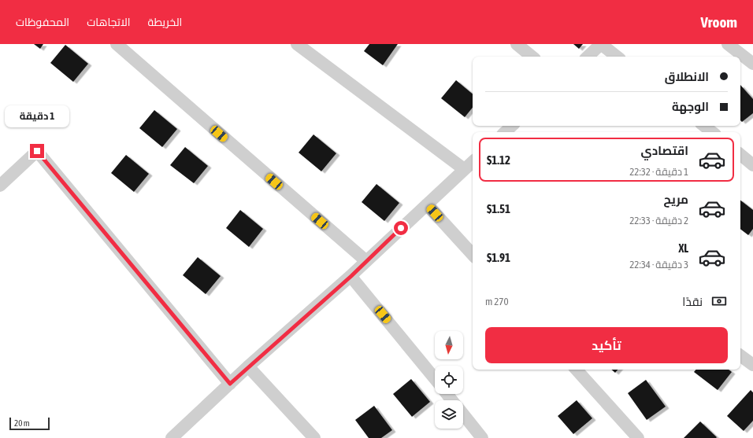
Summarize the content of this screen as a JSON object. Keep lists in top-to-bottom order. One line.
{"scale_bar":"20 m","north":"bottom","page":{"header":"Vroom","nav":["الخريطة","الاتجاهات","المحفوظات"],"banner":["الانطلاق","الوجهة"],"bubble":"1 دقيقة","list":[{"name":"اقتصادي","note":"1 دقيقة · 22:32","value":"$1.12"},{"name":"مريح","note":"2 دقيقة · 22:33","value":"$1.51"},{"name":"XL","note":"3 دقيقة · 22:34","value":"$1.91"}],"pay":["نقدًا","270 m"],"buttons":"تأكيد","scale":"20 m"}}
